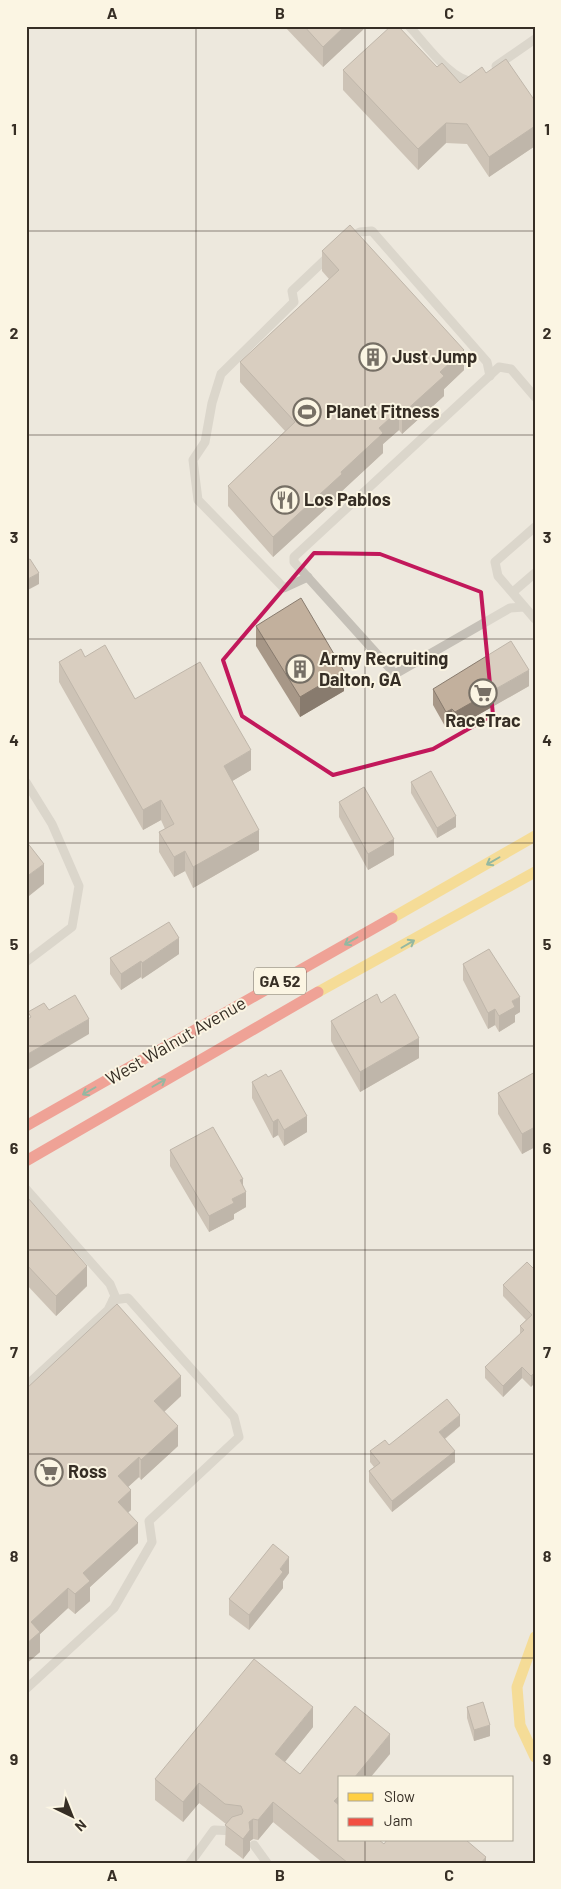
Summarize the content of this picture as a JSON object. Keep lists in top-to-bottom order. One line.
{"streets":{"main road":["GA 52","West Walnut Avenue"]},"places":{"building":["Just Jump","Army Recruiting Dalton, GA"],"sports":["Planet Fitness"],"restaurant":["Los Pablos"],"supermarket":["RaceTrac","Ross"]},"legend":["Slow","Jam"],"north":"bottom right","grid":{"columns":["A","B","C"],"rows":["1","2","3","4","5","6","7","8","9"]}}
